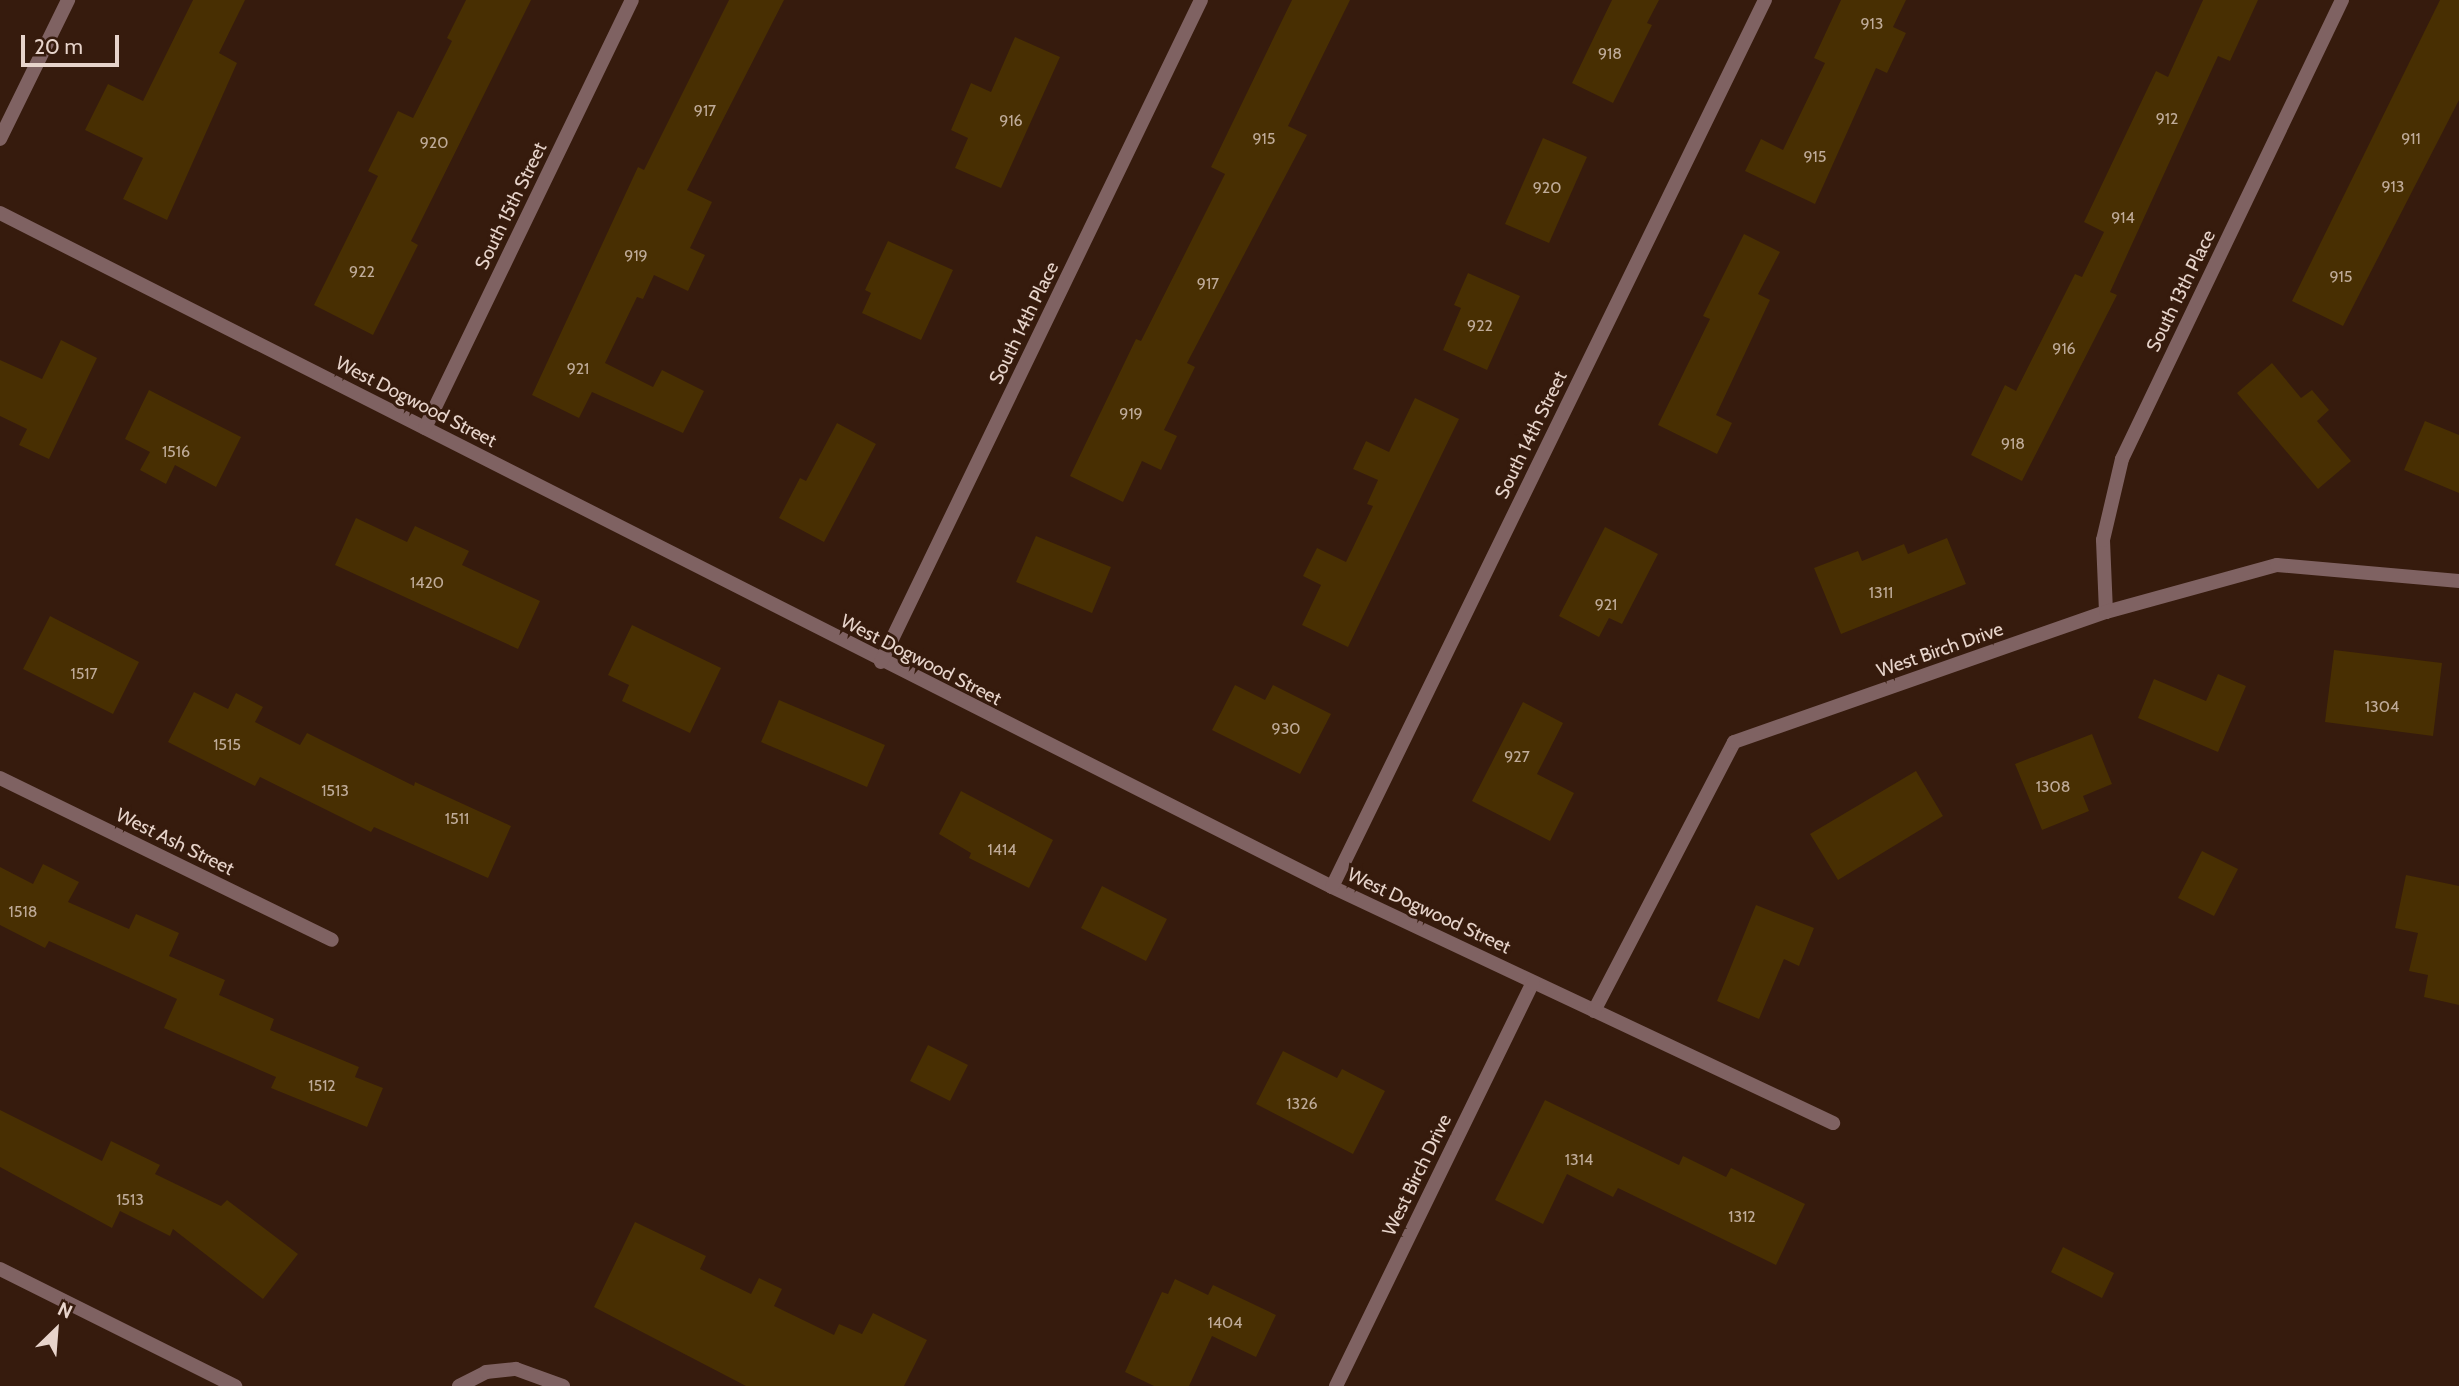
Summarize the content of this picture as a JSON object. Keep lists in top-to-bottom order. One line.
{"streets":{"street":["South 15th Street","South 13th Place","South 14th Place","West Dogwood Street","South 14th Street","West Birch Drive","West Ash Street"]},"crossings":[["South 15th Street","West Dogwood Street"],["South 13th Place","West Birch Drive"],["South 14th Place","West Dogwood Street"],["West Dogwood Street","South 14th Street"],["West Dogwood Street","West Birch Drive"]],"house_numbers":["913","918","917","912","916","915","911","920","915","913","920","914","919","922","915","917","922","916","921","919","918","1516","1420","1311","921","1517","1304","930","1515","927","1308","1513","1511","1414","1518","1512","1326","1314","1513","1312","1404"],"scale_bar":"20 m","north":"top right"}
